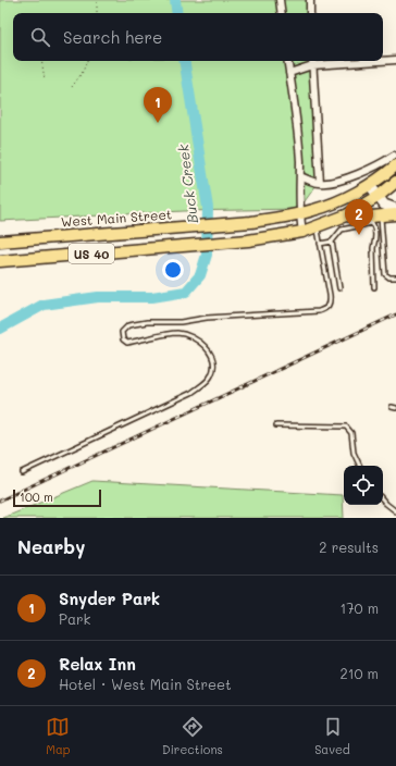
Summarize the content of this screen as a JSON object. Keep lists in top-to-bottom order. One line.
{"streets":{"main road":["West Main Street","US 40"]},"crossings":[["West Main Street","US 40"]],"water":["Buck Creek"],"scale_bar":"100 m","page":{"search":"Search here","pins":["1","2"],"scale":"100 m","heading":["Nearby","2 results"],"list":[{"mark":"1","name":"Snyder Park","note":"Park","value":"170 m"},{"mark":"2","name":"Relax Inn","note":"Hotel · West Main Street","value":"210 m"}],"nav":["Map","Directions","Saved"]}}
